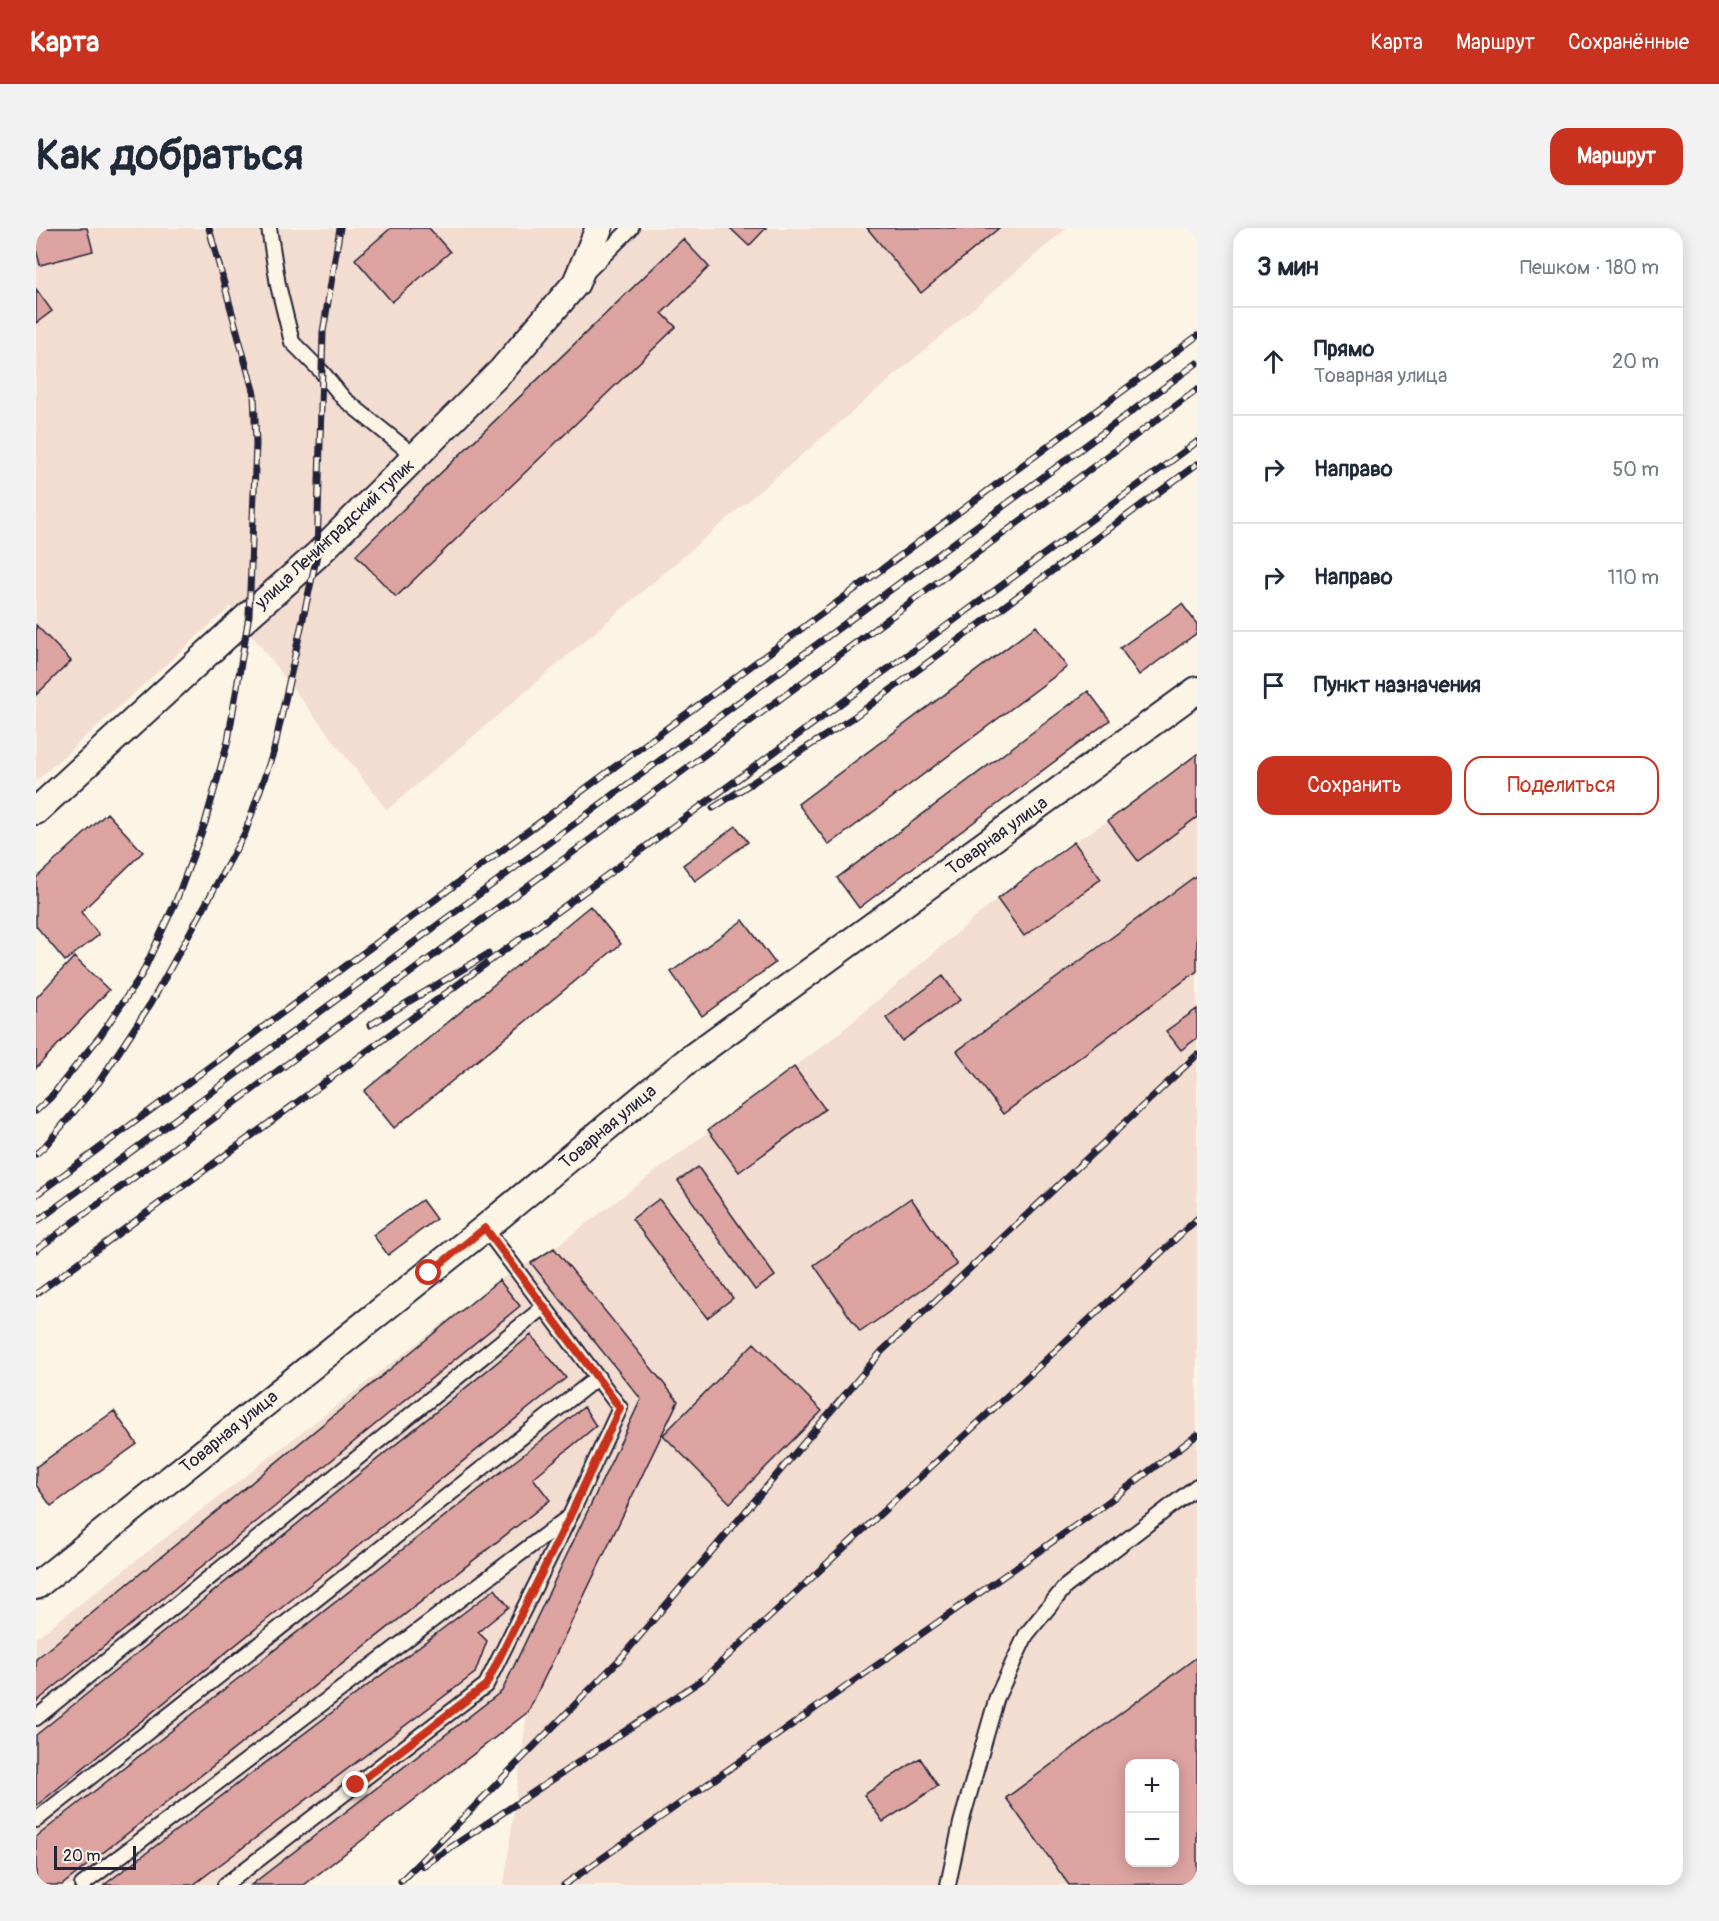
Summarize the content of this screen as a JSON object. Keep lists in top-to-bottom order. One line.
{"streets":{"street":["улица Ленинградский тупик","Товарная улица"]},"scale_bar":"20 m","page":{"header":"Карта","nav":["Карта","Маршрут","Сохранённые"],"buttons":["Маршрут",["Сохранить","Поделиться"]],"title":"Как добраться","heading":["3 мин","Пешком · 180 m"],"list":[["Прямо","Товарная улица","20 m"],["Направо","50 m"],["Направо","110 m"],"Пункт назначения"],"map_buttons":["+","−"],"scale":"20 m"}}
